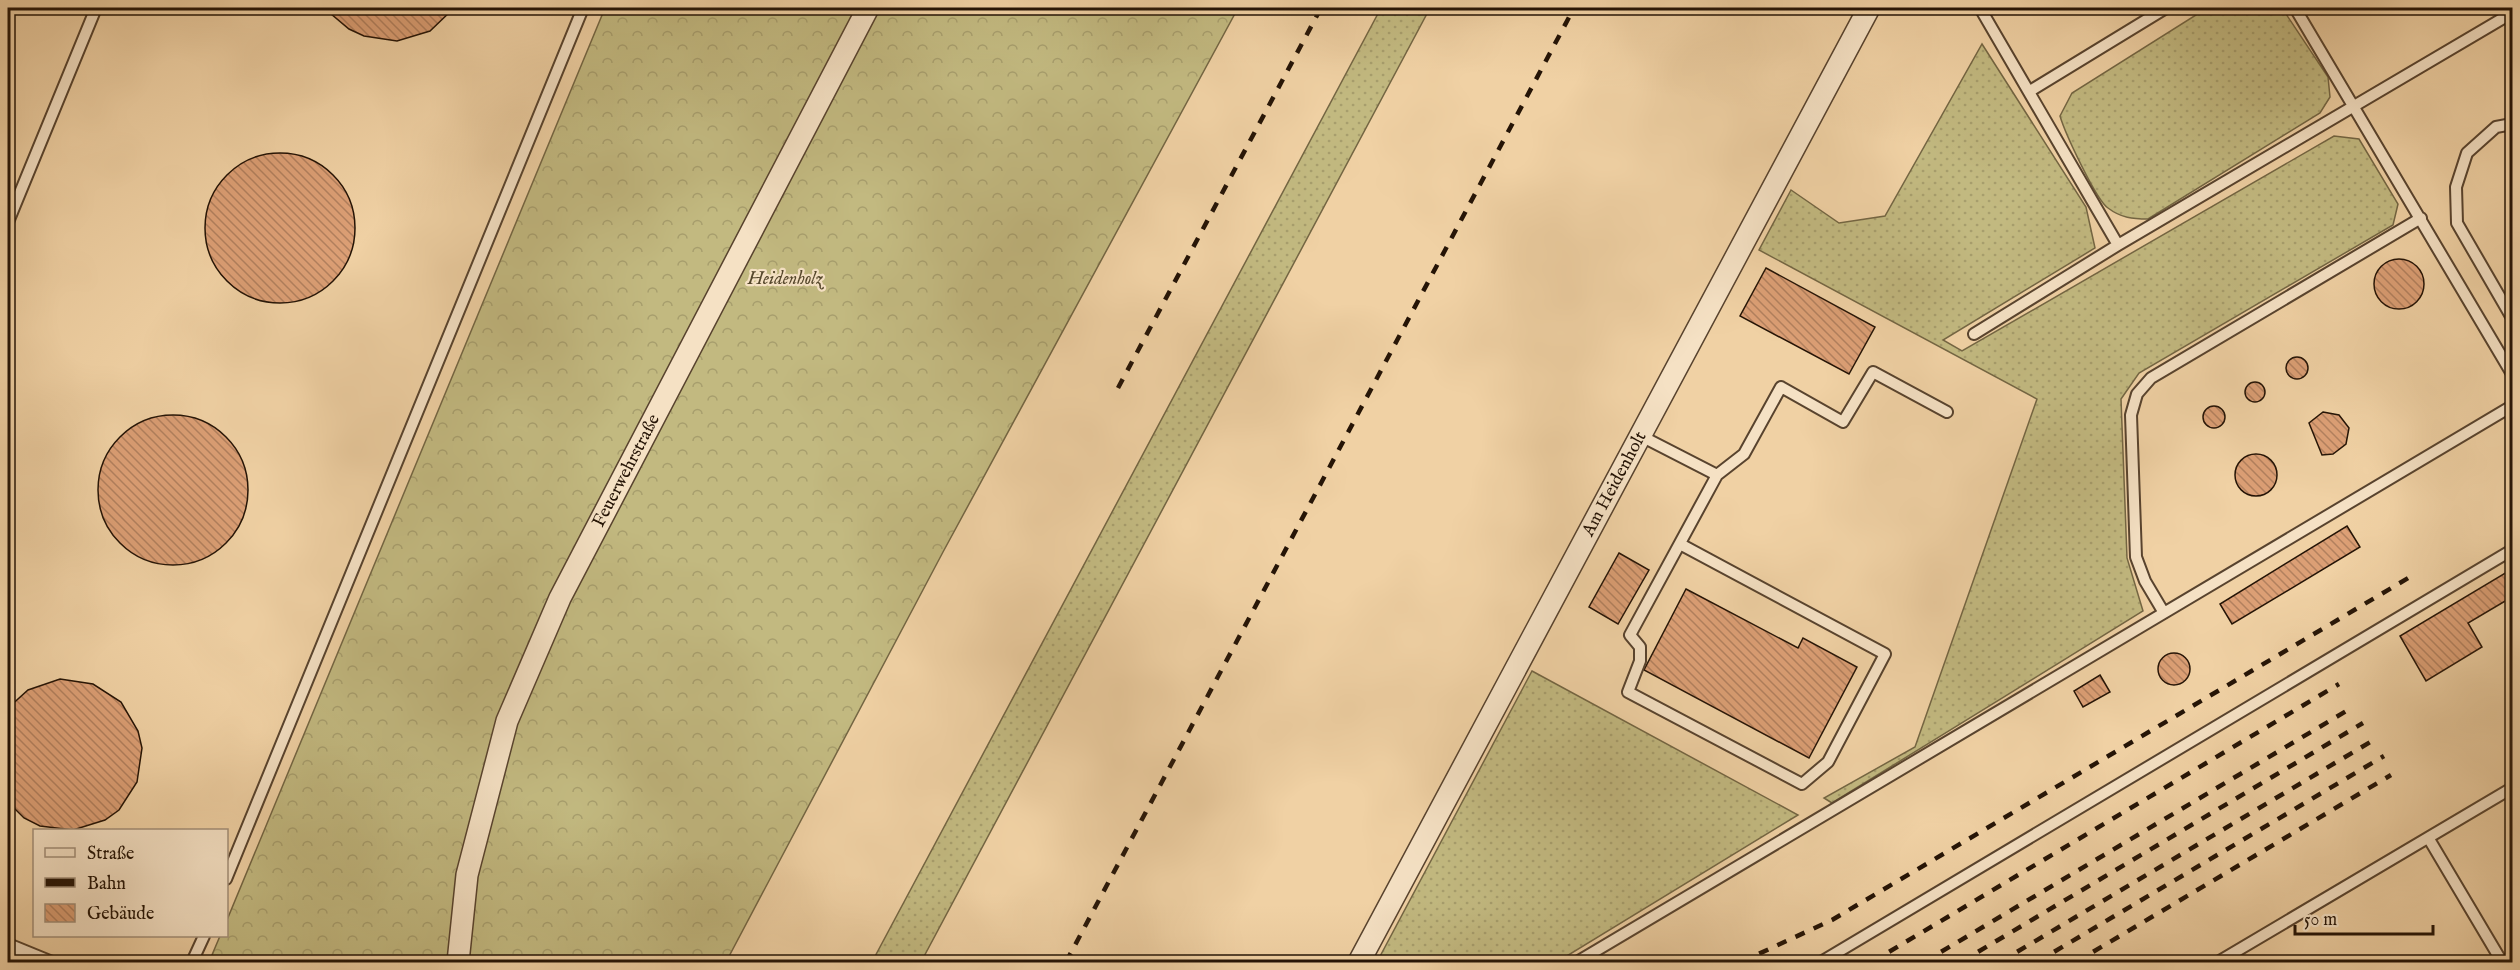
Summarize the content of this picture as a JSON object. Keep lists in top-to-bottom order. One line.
{"streets":{"street":["Feuerwehrstraße","Am Heidenholt"]},"parks":["Heidenholz"],"legend":["Straße","Bahn","Gebäude"],"scale_bar":"50 m"}
